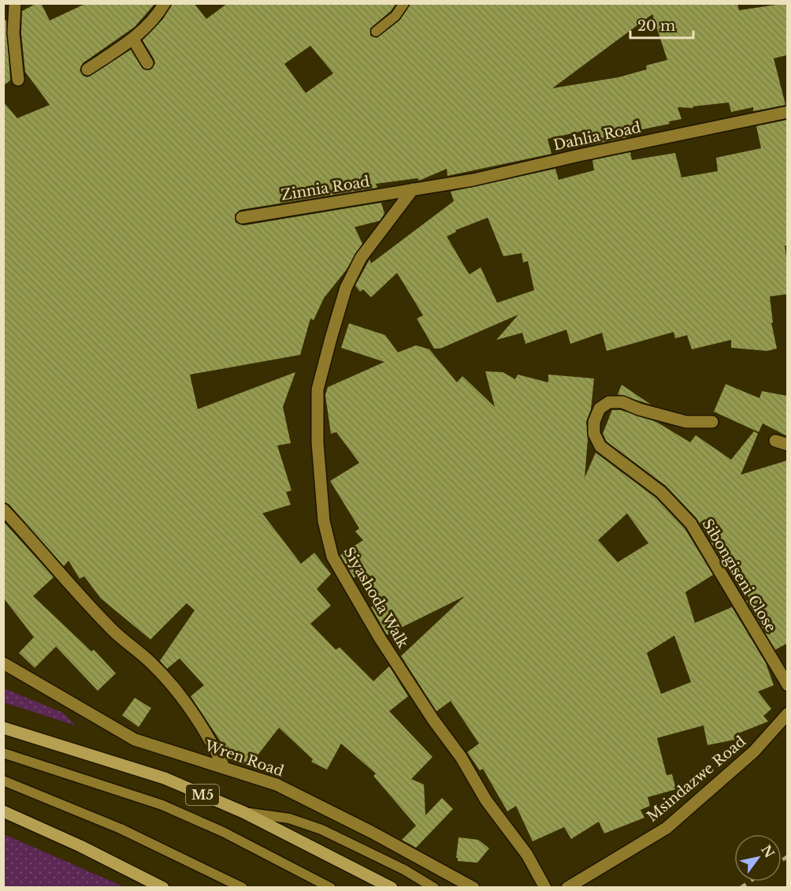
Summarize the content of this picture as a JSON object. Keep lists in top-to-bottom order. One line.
{"streets":{"main road":["M5"],"street":["Dahlia Road","Zinnia Road","Sibongiseni Close","Siyashoda Walk","Wren Road","Msindazwe Road"]},"crossings":[["Dahlia Road","Zinnia Road"],["Dahlia Road","Siyashoda Walk"],["Zinnia Road","Siyashoda Walk"]],"scale_bar":"20 m","north":"top right"}
